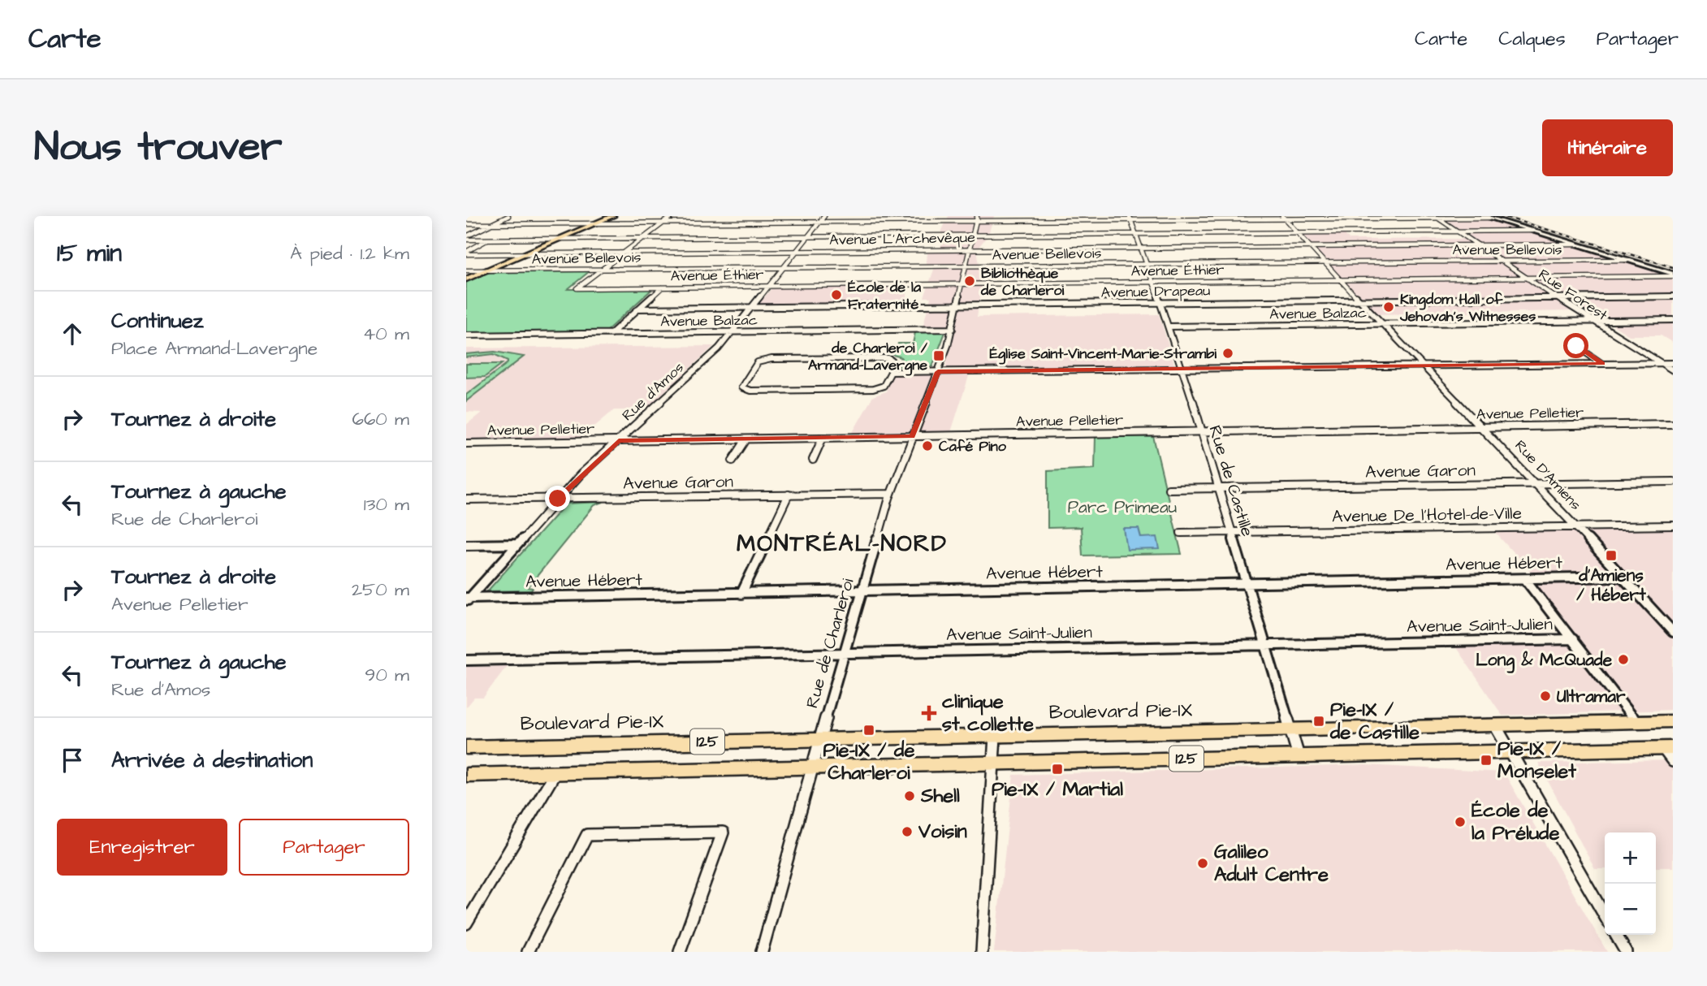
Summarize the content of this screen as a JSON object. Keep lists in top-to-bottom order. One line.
{"streets":{"main road":["Boulevard Pie-IX","125"],"street":["Avenue L'Archevêque","Avenue Bellevois","Avenue Éthier","Avenue Drapeau","Rue Forest","Avenue Balzac","Rue d'Amos","Avenue Pelletier","Avenue Garon","Rue D'Amiens","Rue de Castille","Avenue De l'Hotel-de-Ville","Avenue Hébert","Avenue Saint-Julien","Rue de Charleroi"]},"crossings":[["Avenue L'Archevêque","Rue Forest"],["Avenue L'Archevêque","Rue d'Amos"],["Avenue L'Archevêque","Rue D'Amiens"],["Avenue L'Archevêque","Rue de Castille"],["Avenue L'Archevêque","Rue de Charleroi"],["Avenue Bellevois","Avenue Éthier"],["Avenue Bellevois","Rue Forest"],["Avenue Bellevois","Rue d'Amos"],["Avenue Bellevois","Rue D'Amiens"],["Avenue Bellevois","Rue de Castille"],["Avenue Bellevois","Rue de Charleroi"],["Avenue Éthier","Rue Forest"],["Avenue Éthier","Rue d'Amos"],["Avenue Éthier","Rue D'Amiens"],["Avenue Éthier","Rue de Castille"],["Avenue Éthier","Rue de Charleroi"],["Avenue Drapeau","Rue Forest"],["Avenue Drapeau","Rue d'Amos"],["Avenue Drapeau","Rue D'Amiens"],["Avenue Drapeau","Rue de Castille"],["Avenue Drapeau","Rue de Charleroi"],["Rue Forest","Avenue Balzac"],["Avenue Balzac","Rue d'Amos"],["Avenue Balzac","Rue D'Amiens"],["Avenue Balzac","Rue de Castille"],["Avenue Balzac","Rue de Charleroi"],["Rue d'Amos","Avenue Pelletier"],["Rue d'Amos","Avenue Garon"],["Rue d'Amos","Avenue Hébert"],["Avenue Pelletier","Rue D'Amiens"],["Avenue Pelletier","Rue de Castille"],["Avenue Pelletier","Rue de Charleroi"],["Avenue Garon","Rue D'Amiens"],["Avenue Garon","Rue de Castille"],["Avenue Garon","Rue de Charleroi"],["Rue D'Amiens","Avenue De l'Hotel-de-Ville"],["Rue D'Amiens","Avenue Hébert"],["Rue de Castille","Avenue De l'Hotel-de-Ville"],["Rue de Castille","Avenue Hébert"],["Rue de Castille","Avenue Saint-Julien"],["Rue de Castille","Boulevard Pie-IX"],["Rue de Castille","125"],["Avenue Hébert","Rue de Charleroi"],["Avenue Saint-Julien","Rue de Charleroi"],["Rue de Charleroi","Boulevard Pie-IX"],["Rue de Charleroi","125"]],"districts":["MONTRÉAL-NORD"],"parks":["Parc Primeau"],"places":{"other":["Bibliothèque de Charleroi","École de la Fraternité","Kingdom Hall of Jehovah's Witnesses","Église Saint-Vincent-Marie-Strambi","Café Pino","Long & McQuade","Ultramar","Shell","École de la Prélude","Voisin","Galileo Adult Centre"],"transit":["de Charleroi / Armand-Lavergne","d'Amiens / Hébert","Pie-IX / de Castille","Pie-IX / de Charleroi","Pie-IX / Monselet","Pie-IX / Martial"],"health":["clinique st collette"]},"page":{"header":"Carte","nav":["Carte","Calques","Partager"],"buttons":["Itinéraire",["Enregistrer","Partager"]],"title":"Nous trouver","heading":["15 min","À pied · 1.2 km"],"list":[["Continuez","Place Armand-Lavergne","40 m"],["Tournez à droite","660 m"],["Tournez à gauche","Rue de Charleroi","130 m"],["Tournez à droite","Avenue Pelletier","250 m"],["Tournez à gauche","Rue d'Amos","90 m"],"Arrivée à destination"],"map_buttons":["+","−"]}}
